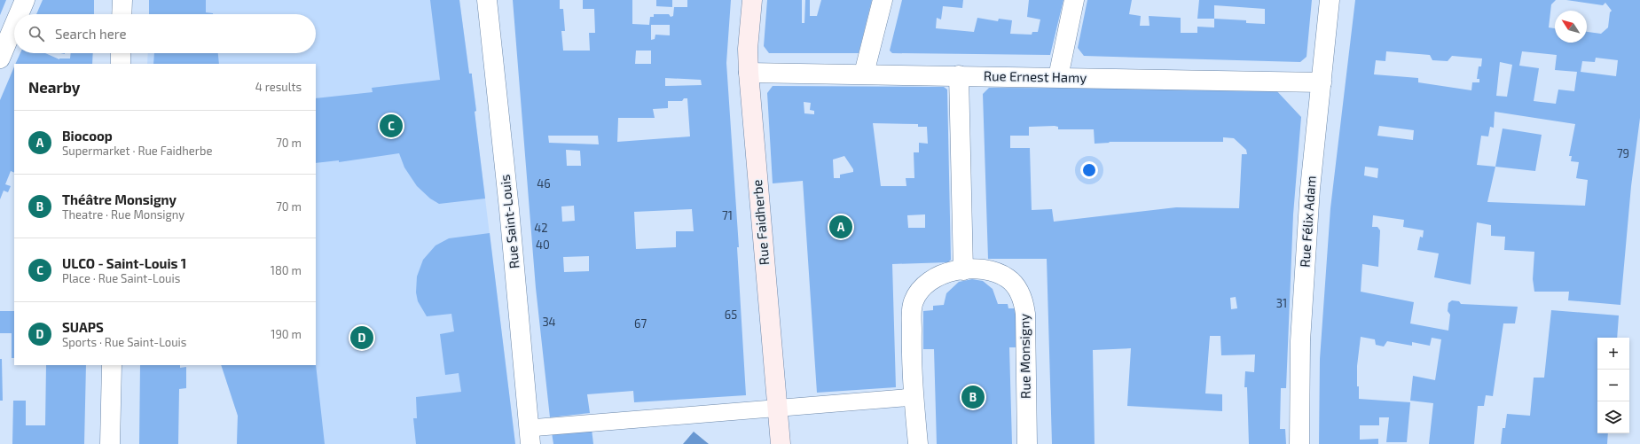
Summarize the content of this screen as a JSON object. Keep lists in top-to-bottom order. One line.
{"streets":{"main road":["Rue Faidherbe"],"street":["Rue Ernest Hamy","Rue Saint-Louis","Rue Félix Adam","Rue Monsigny"]},"crossings":[["Rue Ernest Hamy","Rue Félix Adam"],["Rue Ernest Hamy","Rue Faidherbe"]],"house_numbers":["79","46","71","42","40","31","65","34","67"],"north":"top left","page":{"search":"Search here","heading":["Nearby","4 results"],"list":[{"mark":"A","name":"Biocoop","note":"Supermarket · Rue Faidherbe","value":"70 m"},{"mark":"B","name":"Théâtre Monsigny","note":"Theatre · Rue Monsigny","value":"70 m"},{"mark":"C","name":"ULCO - Saint-Louis 1","note":"Place · Rue Saint-Louis","value":"180 m"},{"mark":"D","name":"SUAPS","note":"Sports · Rue Saint-Louis","value":"190 m"}],"pins":["C","A","D","B"],"map_buttons":["+","−"]}}
